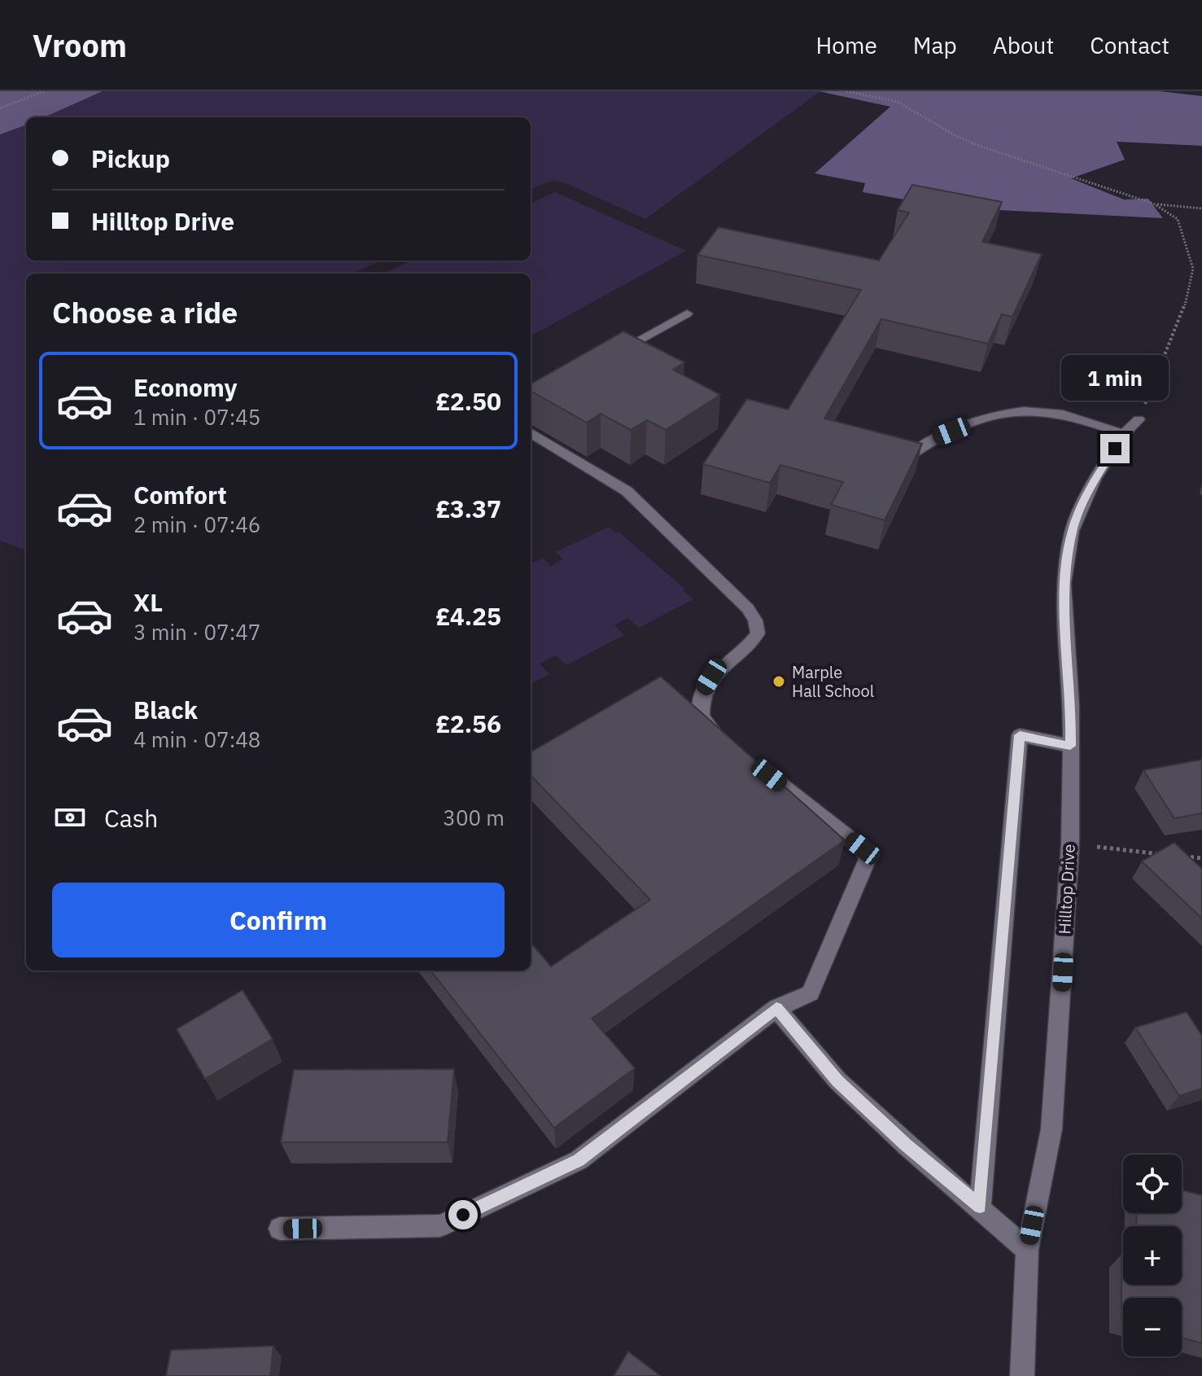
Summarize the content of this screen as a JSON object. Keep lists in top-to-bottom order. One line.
{"streets":{"street":["Hilltop Drive"]},"places":["Marple Hall School"],"page":{"header":"Vroom","nav":["Home","Map","About","Contact"],"banner":["Pickup","Hilltop Drive"],"heading":"Choose a ride","list":[{"name":"Economy","note":"1 min · 07:45","value":"£2.50"},{"name":"Comfort","note":"2 min · 07:46","value":"£3.37"},{"name":"XL","note":"3 min · 07:47","value":"£4.25"},{"name":"Black","note":"4 min · 07:48","value":"£2.56"}],"bubble":"1 min","pay":["Cash","300 m"],"buttons":"Confirm","map_buttons":["+","−"]}}
